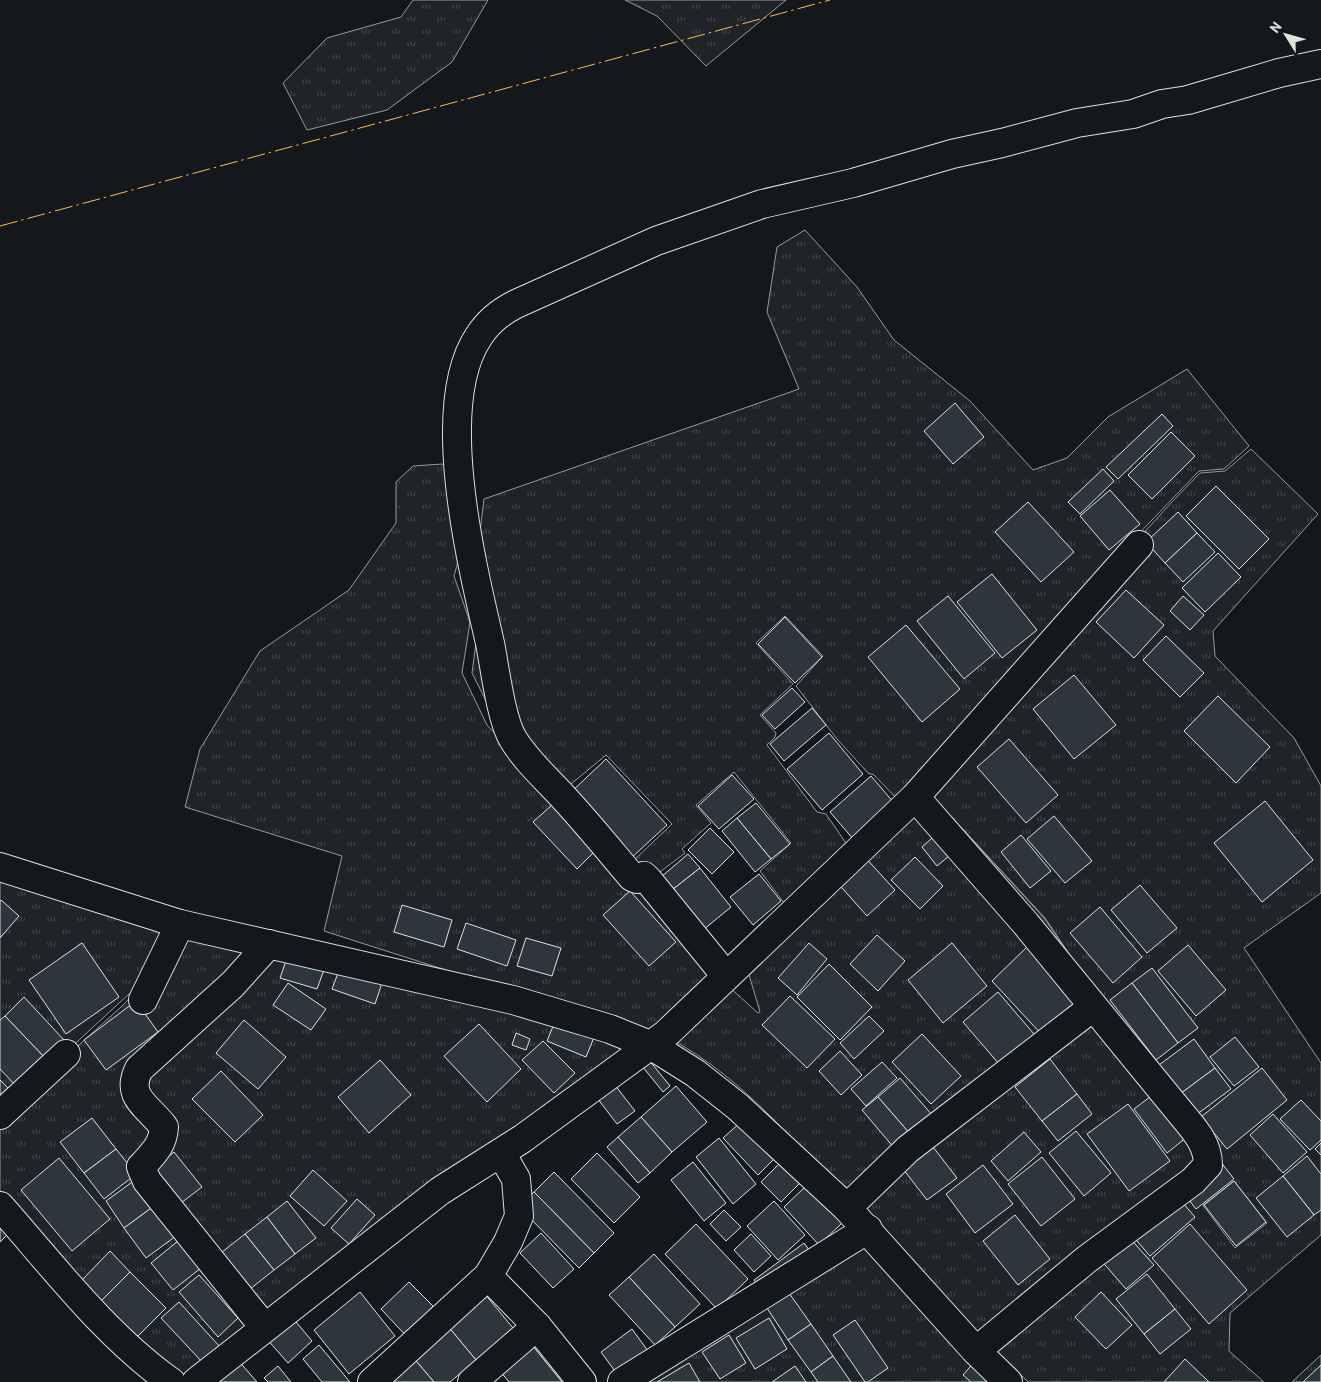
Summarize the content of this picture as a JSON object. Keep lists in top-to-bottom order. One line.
{"north":"top left"}
